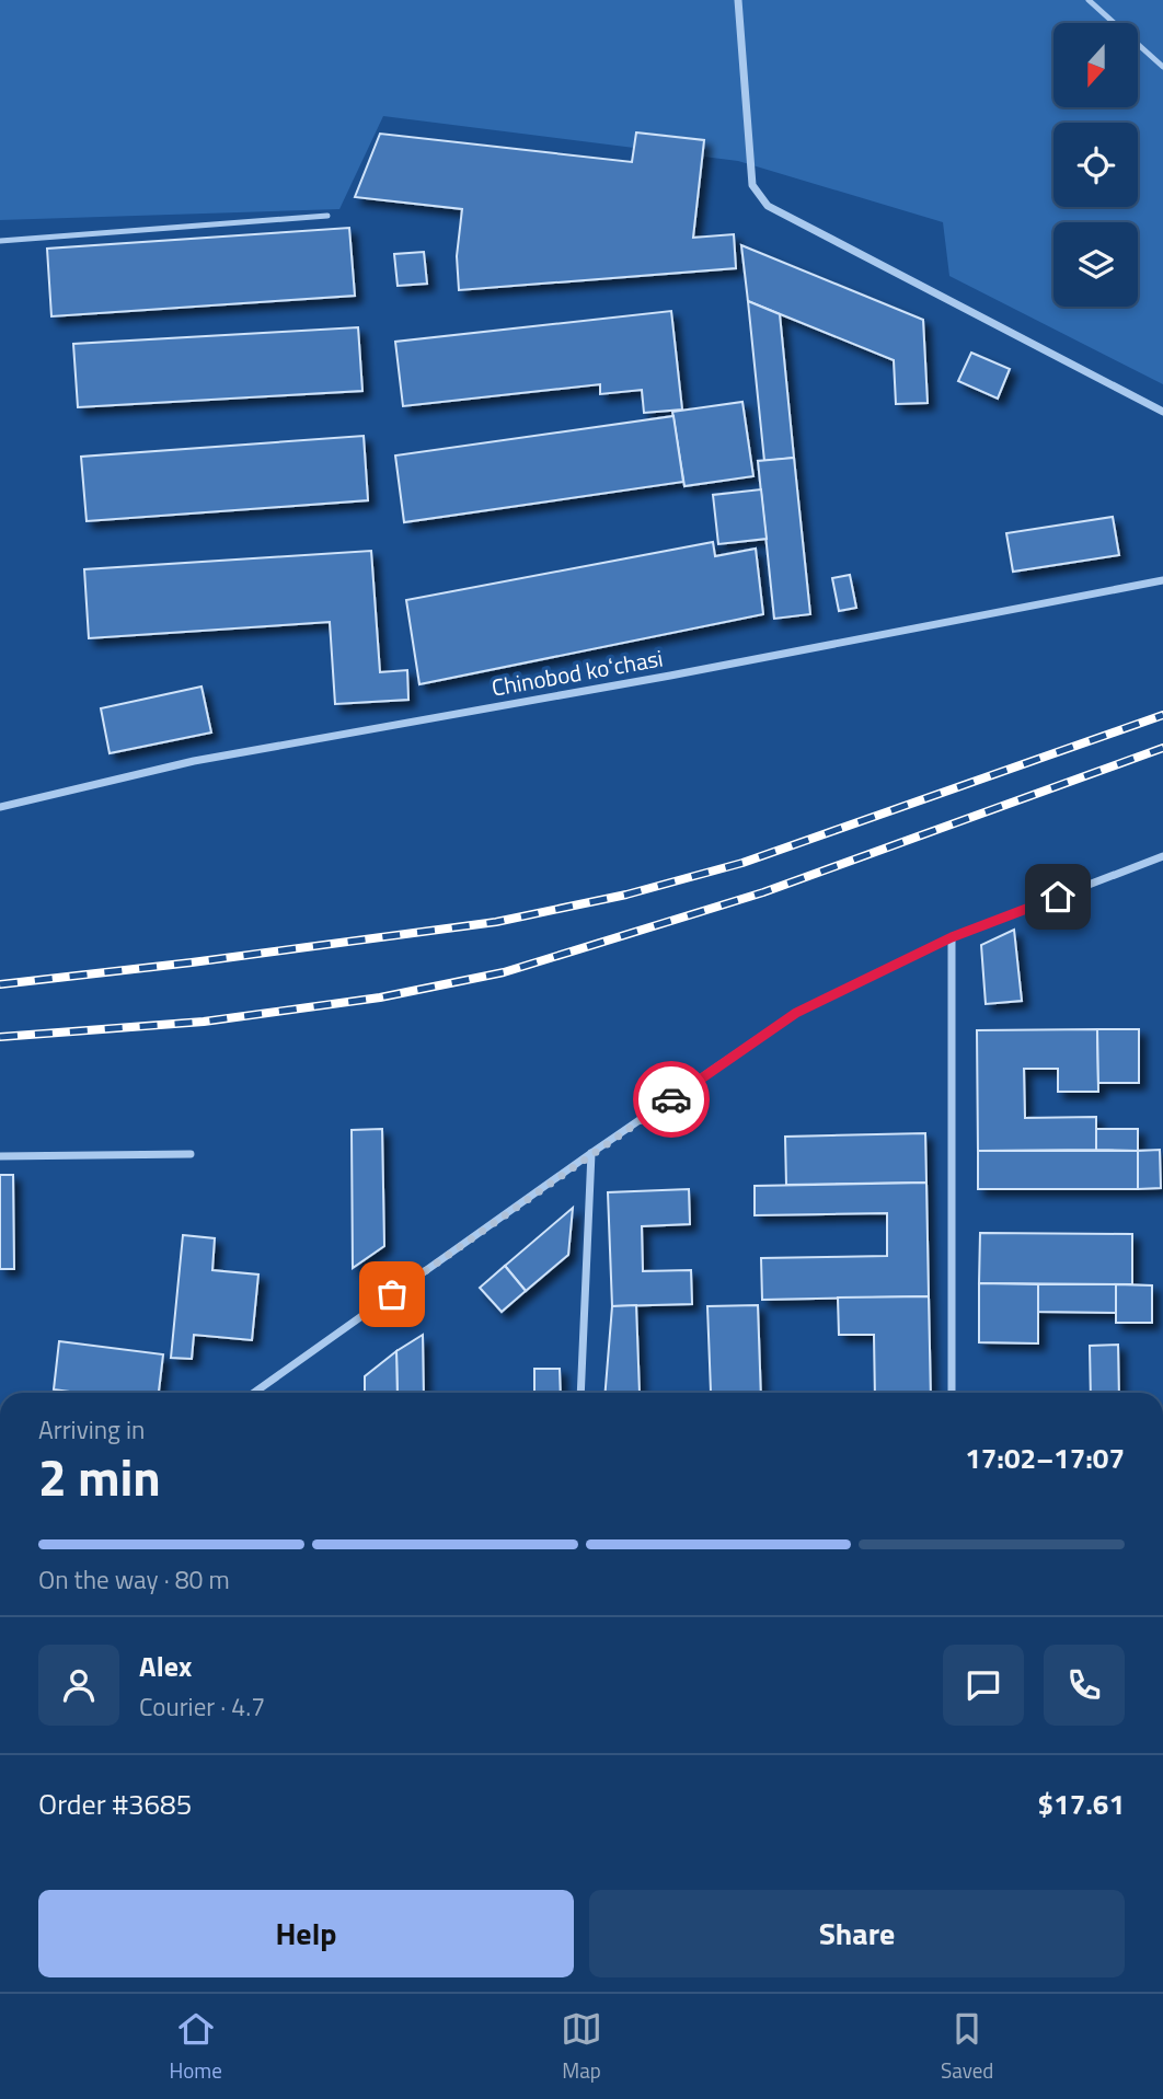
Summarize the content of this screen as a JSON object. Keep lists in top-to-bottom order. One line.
{"streets":{"street":["Chinobod koʻchasi"]},"north":"bottom","page":{"heading":["2 min","Arriving in","17:02–17:07"],"panel":["Alex","Courier · 4.7","Order #3685","$17.61"],"bar":"On the way · 80 m","buttons":["Help","Share"],"tabs":["Home","Map","Saved"]}}
